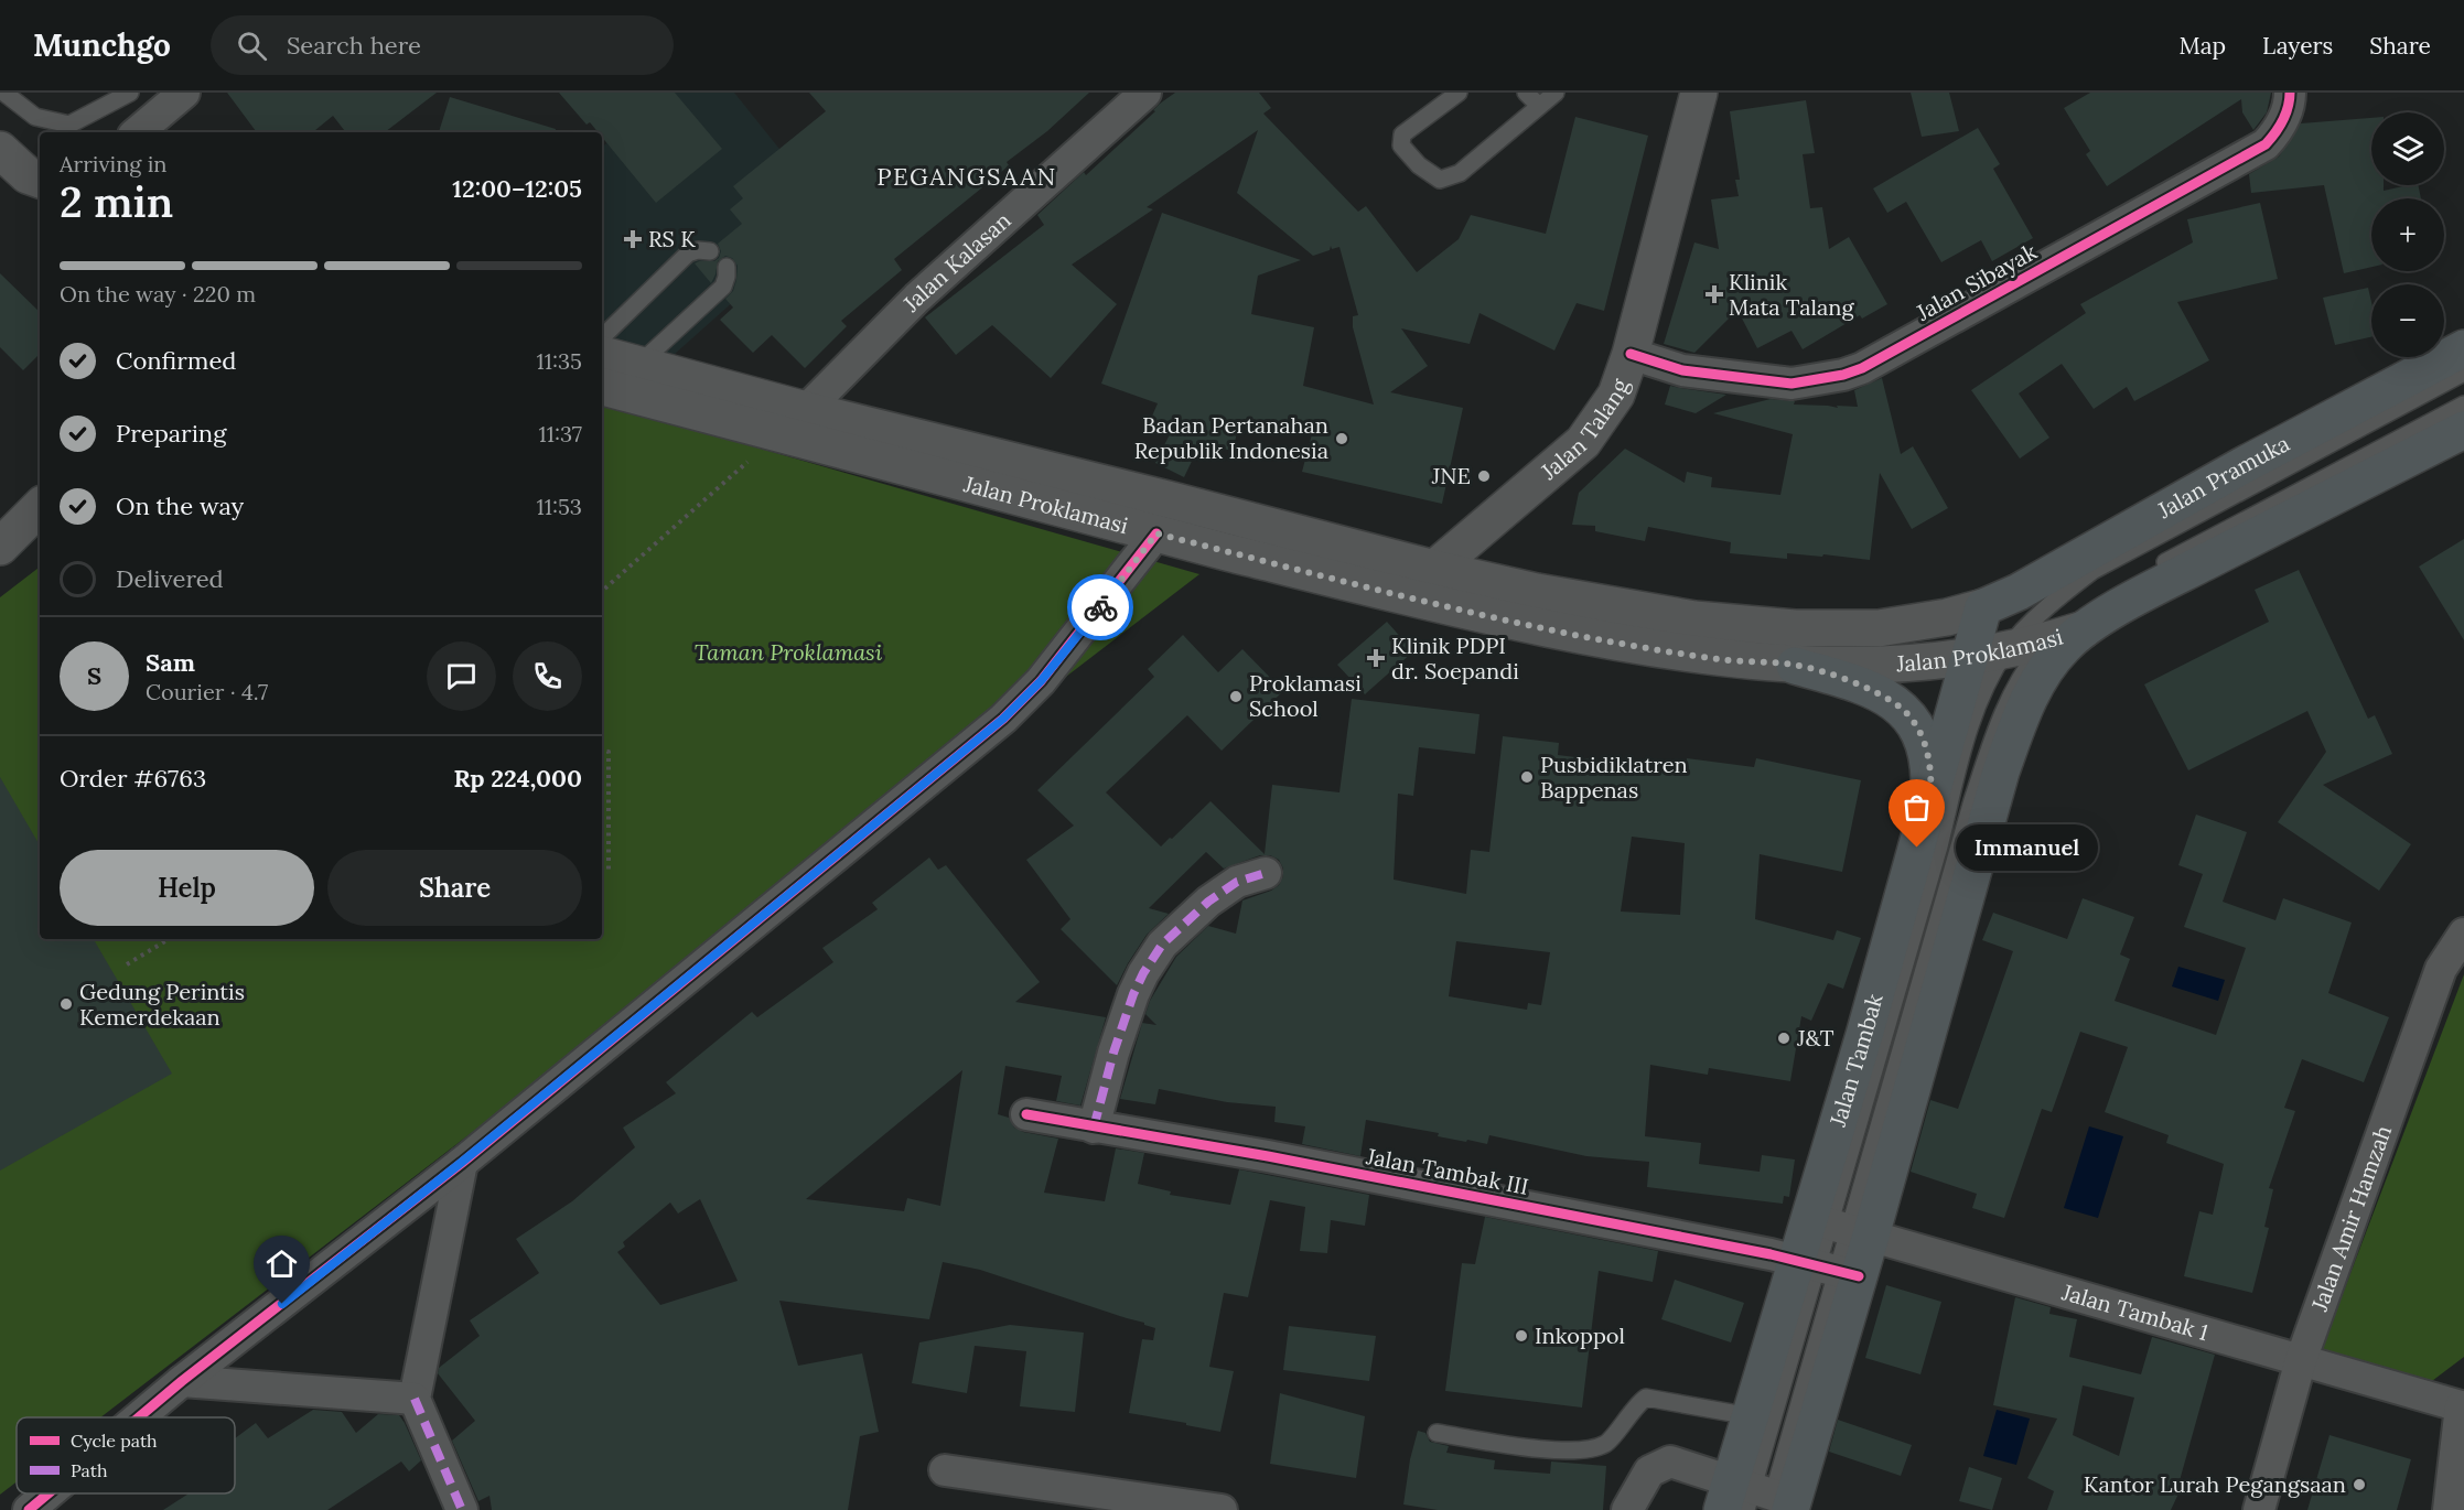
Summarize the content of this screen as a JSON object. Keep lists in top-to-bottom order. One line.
{"streets":{"main road":["Jalan Talang","Jalan Pramuka","Jalan Proklamasi","Jalan Tambak"],"street":["Jalan Kalasan","Jalan Sibayak","Jalan Tambak III","Jalan Amir Hamzah","Jalan Tambak 1"]},"crossings":[["Jalan Kalasan","Jalan Proklamasi"],["Jalan Sibayak","Jalan Talang"],["Jalan Talang","Jalan Proklamasi"],["Jalan Pramuka","Jalan Proklamasi"],["Jalan Pramuka","Jalan Tambak"],["Jalan Proklamasi","Jalan Tambak"],["Jalan Tambak","Jalan Tambak III"],["Jalan Tambak","Jalan Tambak 1"],["Jalan Amir Hamzah","Jalan Tambak 1"]],"districts":["PEGANGSAAN"],"parks":["Taman Proklamasi"],"places":{"health":["RS K","Klinik Mata Talang","Klinik PDPI dr. Soepandi"],"other":["Badan Pertanahan Republik Indonesia","JNE","Proklamasi School","Pusbidiklatren Bappenas","Immanuel","Gedung Perintis Kemerdekaan","J&T","Inkoppol","Kantor Lurah Pegangsaan"]},"legend":["Cycle path","Path"],"page":{"header":"Munchgo","search":"Search here","nav":["Map","Layers","Share"],"map_buttons":["+","−"],"heading":["2 min","Arriving in","12:00–12:05"],"panel":["Sam","Courier · 4.7","Order #6763","Rp 224,000"],"bar":"On the way · 220 m","list":[["Confirmed","11:35"],["Preparing","11:37"],["On the way","11:53"],"Delivered"],"round":"S","bubble":"Immanuel","buttons":["Help","Share"]}}
